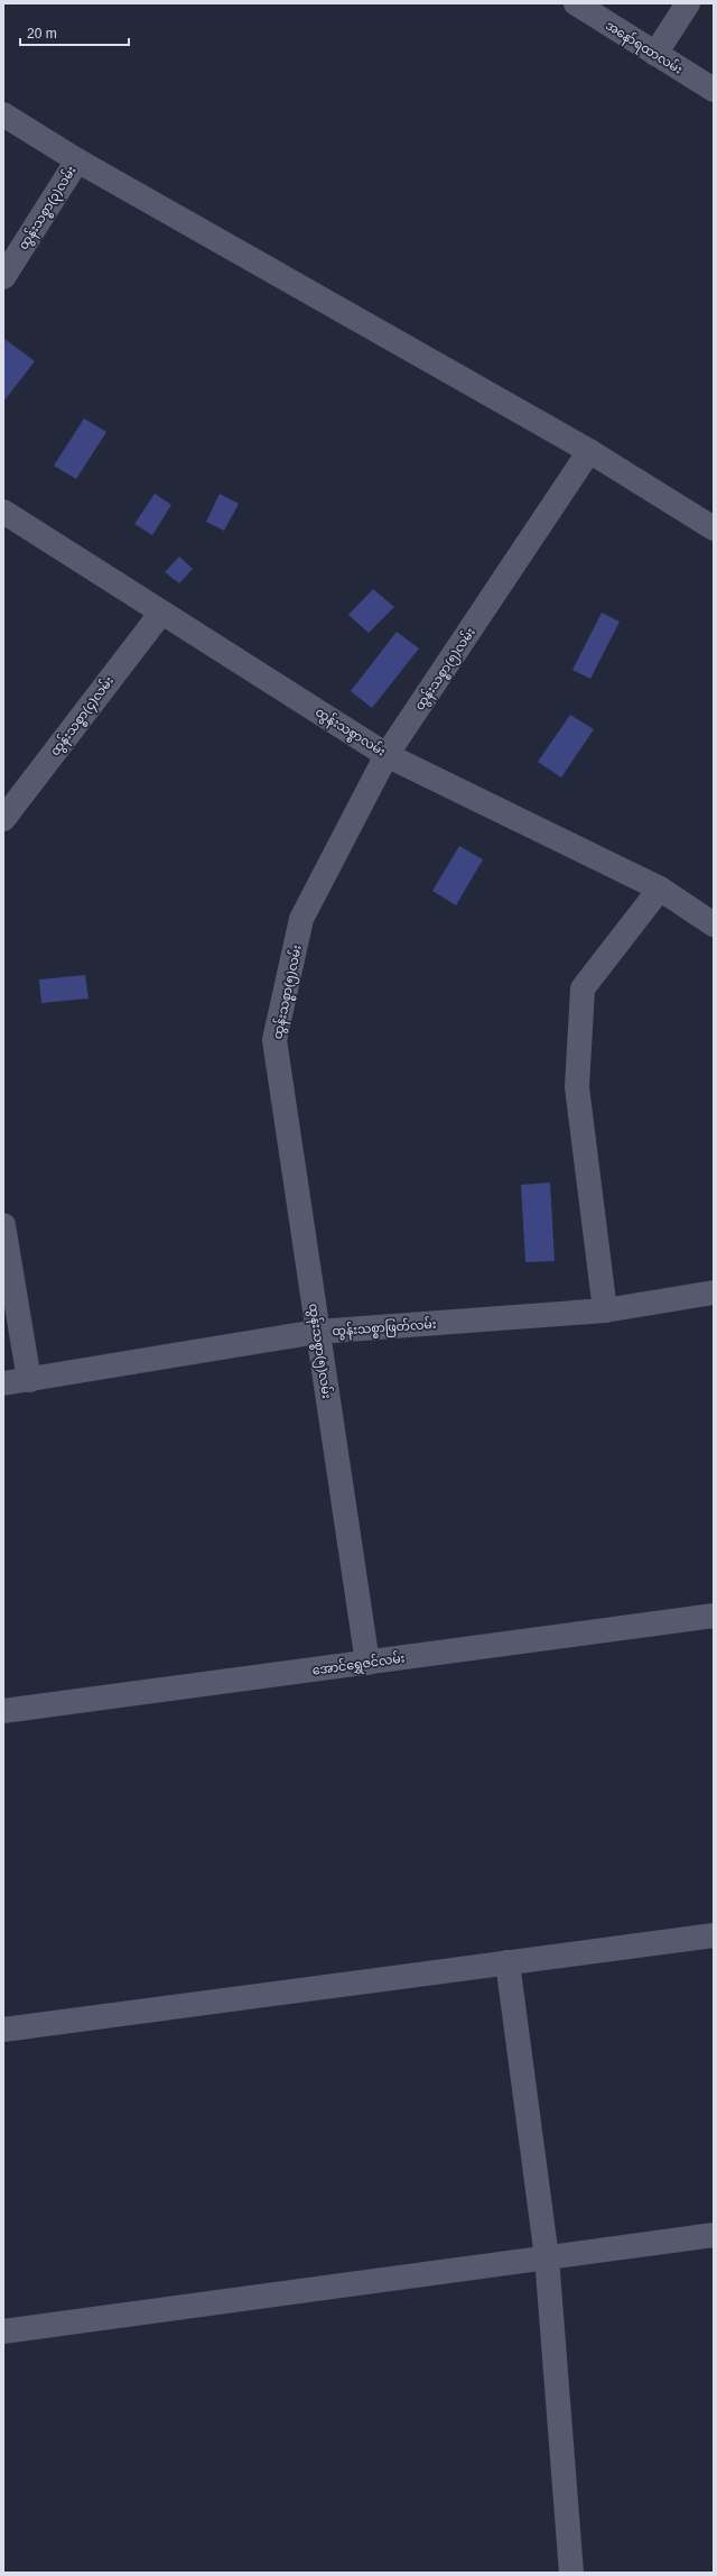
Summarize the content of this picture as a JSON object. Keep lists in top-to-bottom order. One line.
{"streets":{"street":["အနော်ရထာလမ်း","ထွန်းသစ္စာ(၃)လမ်း","ထွန်းသစ္စာ(၅)လမ်း","ထွန်းသစ္စာ(၄)လမ်း","ထွန်းသစ္စာလမ်း","ထွန်းသစ္စာဖြတ်လမ်း","အောင်ရွှေဇင်လမ်း"]},"crossings":[["ထွန်းသစ္စာ(၅)လမ်း","ထွန်းသစ္စာလမ်း"],["ထွန်းသစ္စာ(၅)လမ်း","ထွန်းသစ္စာဖြတ်လမ်း"],["ထွန်းသစ္စာ(၅)လမ်း","အောင်ရွှေဇင်လမ်း"],["ထွန်းသစ္စာ(၄)လမ်း","ထွန်းသစ္စာလမ်း"]],"scale_bar":"20 m"}
